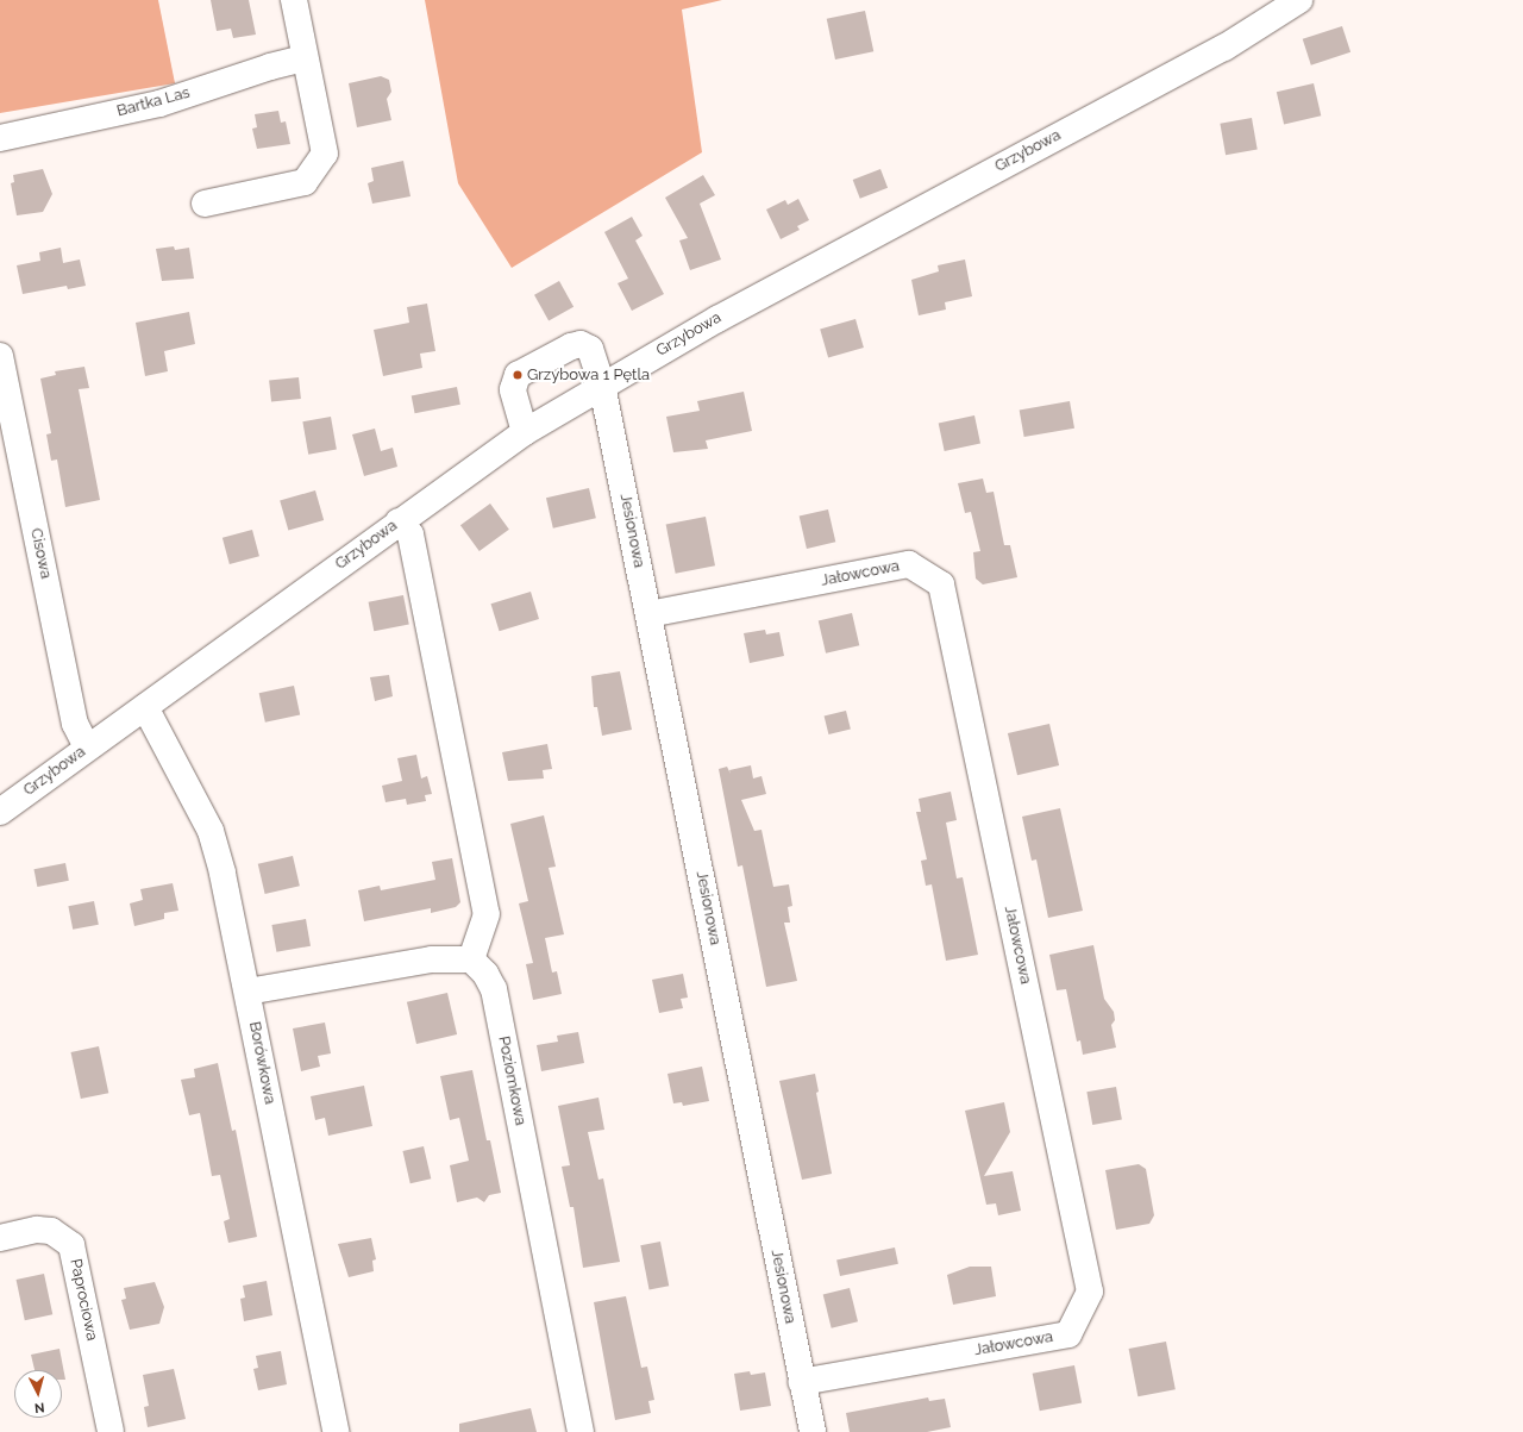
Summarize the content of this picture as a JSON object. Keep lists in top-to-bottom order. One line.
{"streets":{"street":["Bartka Las","Grzybowa","Jesionowa","Cisowa","Jałowcowa","Borówkowa","Poziomkowa","Paprociowa"]},"crossings":[["Grzybowa","Jesionowa"],["Grzybowa","Cisowa"],["Grzybowa","Borówkowa"],["Jesionowa","Jałowcowa"]],"places":["Grzybowa 1 Pętla"],"north":"bottom"}
